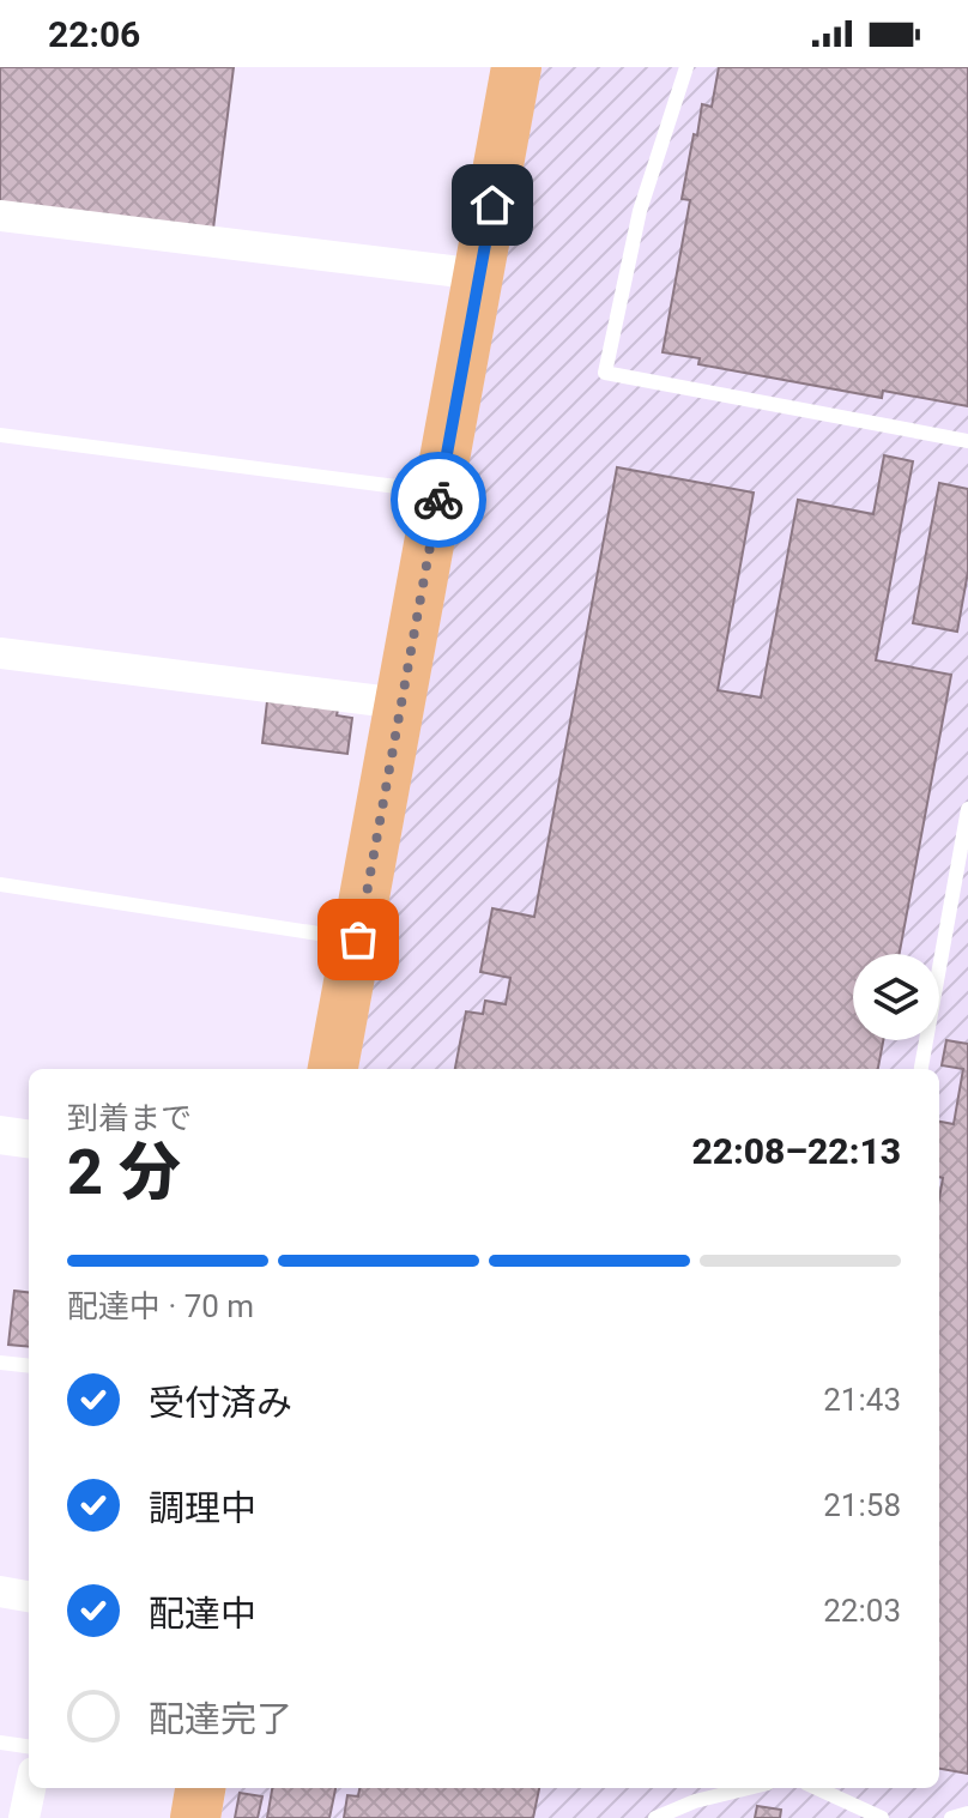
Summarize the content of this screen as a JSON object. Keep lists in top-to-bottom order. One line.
{"page":{"status":"22:06","heading":["2 分","到着まで","22:08–22:13"],"bar":"配達中 · 70 m","list":[["受付済み","21:43"],["調理中","21:58"],["配達中","22:03"],"配達完了"]}}
